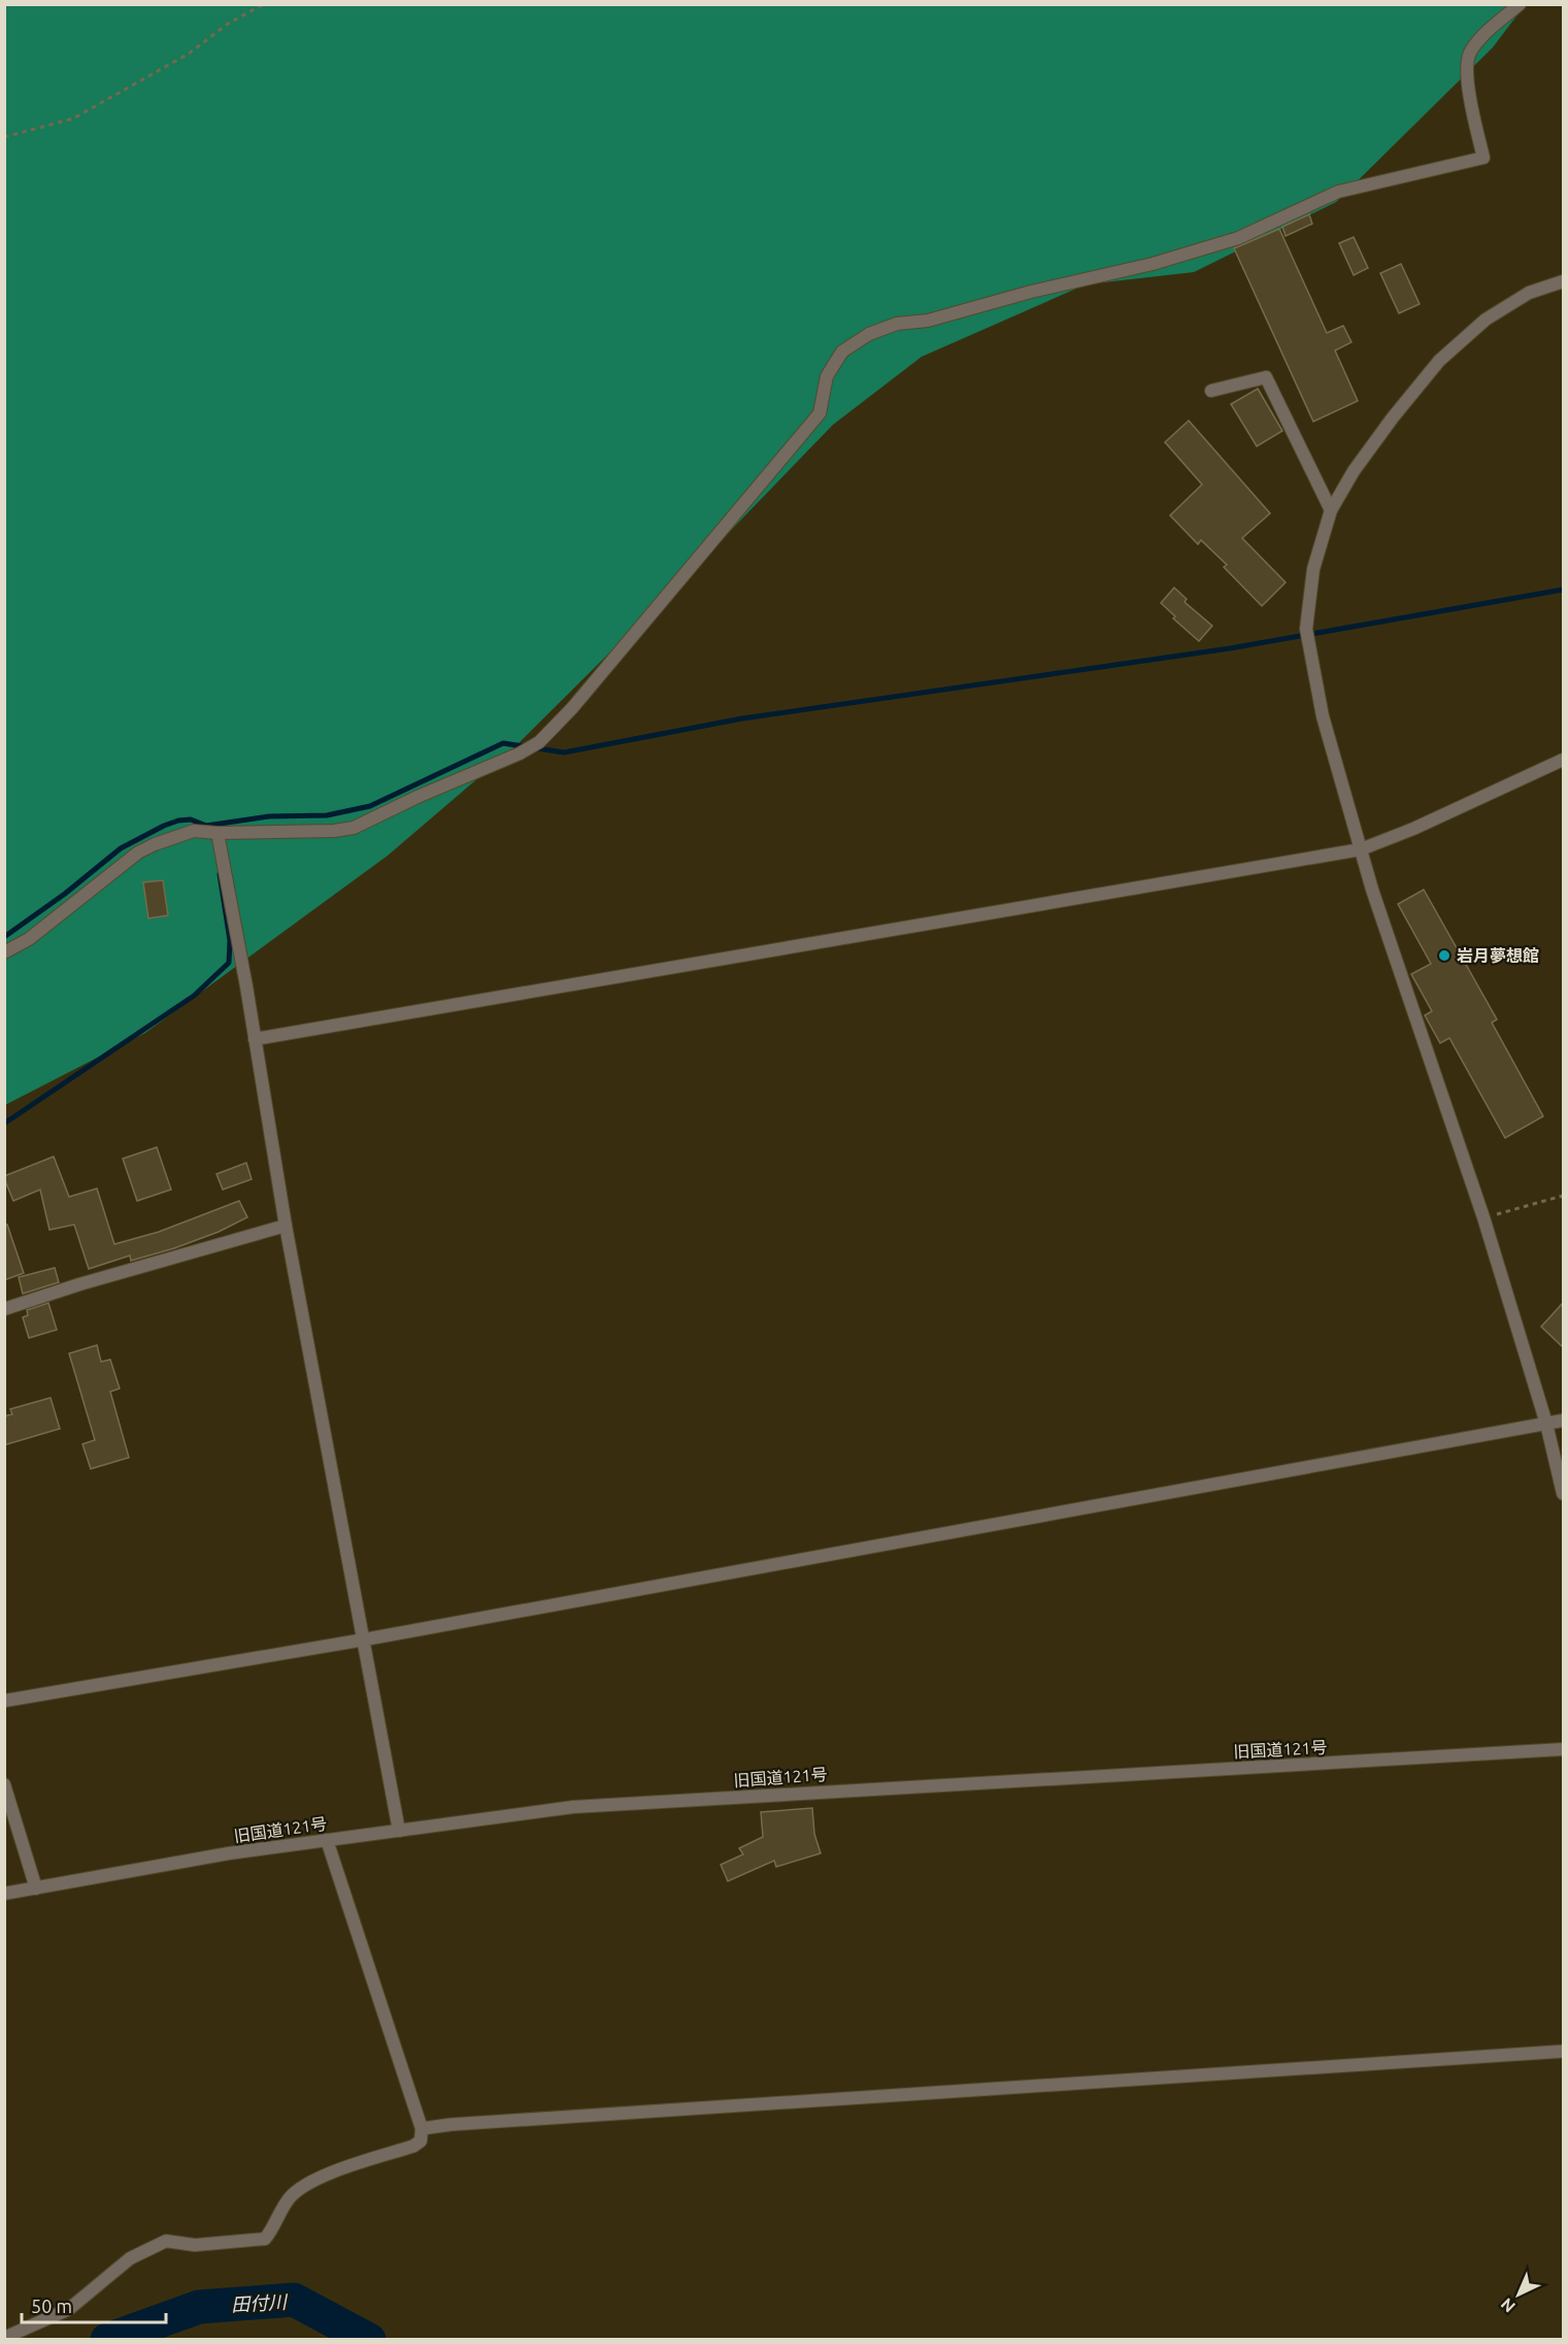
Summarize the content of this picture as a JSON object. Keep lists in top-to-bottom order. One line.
{"streets":{"street":["旧国道121号"]},"water":["田付川"],"places":["岩月夢想館"],"scale_bar":"50 m","north":"bottom left"}
